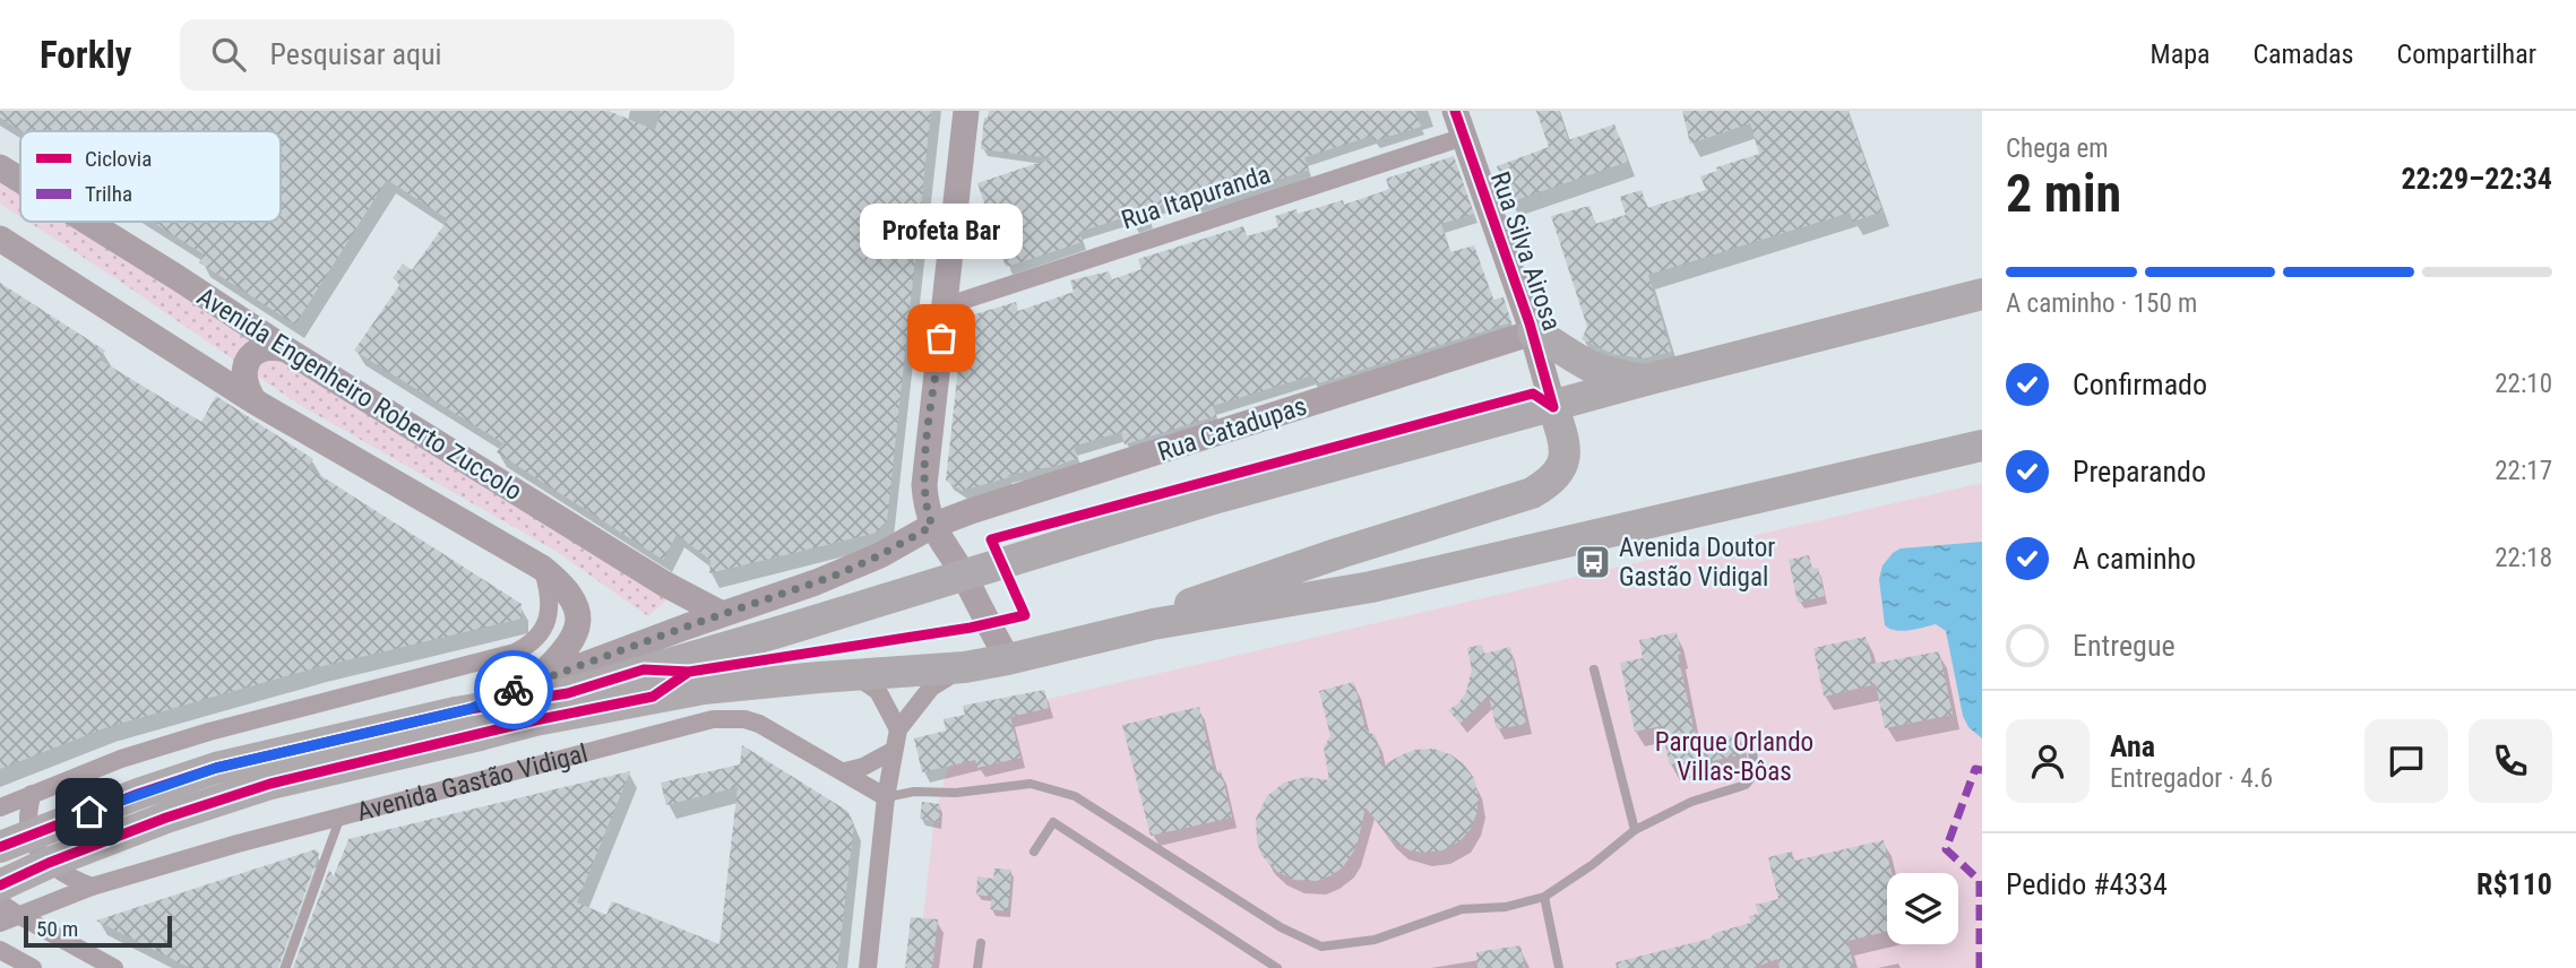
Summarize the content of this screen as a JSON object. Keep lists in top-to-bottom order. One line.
{"streets":{"highway":["Avenida Gastão Vidigal"],"street":["Rua Itapuranda","Rua Silva Airosa","Avenida Engenheiro Roberto Zuccolo","Rua Catadupas"]},"crossings":[["Rua Itapuranda","Rua Silva Airosa"],["Rua Silva Airosa","Rua Catadupas"]],"parks":["Parque Orlando Villas-Bôas"],"places":{"other":["Profeta Bar"],"bus stop":["Avenida Doutor Gastão Vidigal"]},"legend":["Ciclovia","Trilha"],"scale_bar":"50 m","page":{"header":"Forkly","search":"Pesquisar aqui","nav":["Mapa","Camadas","Compartilhar"],"heading":["2 min","Chega em","22:29–22:34"],"panel":["Ana","Entregador · 4.6","Pedido #4334","R$110"],"bubble":"Profeta Bar","bar":"A caminho · 150 m","list":[["Confirmado","22:10"],["Preparando","22:17"],["A caminho","22:18"],"Entregue"],"scale":"50 m"}}
